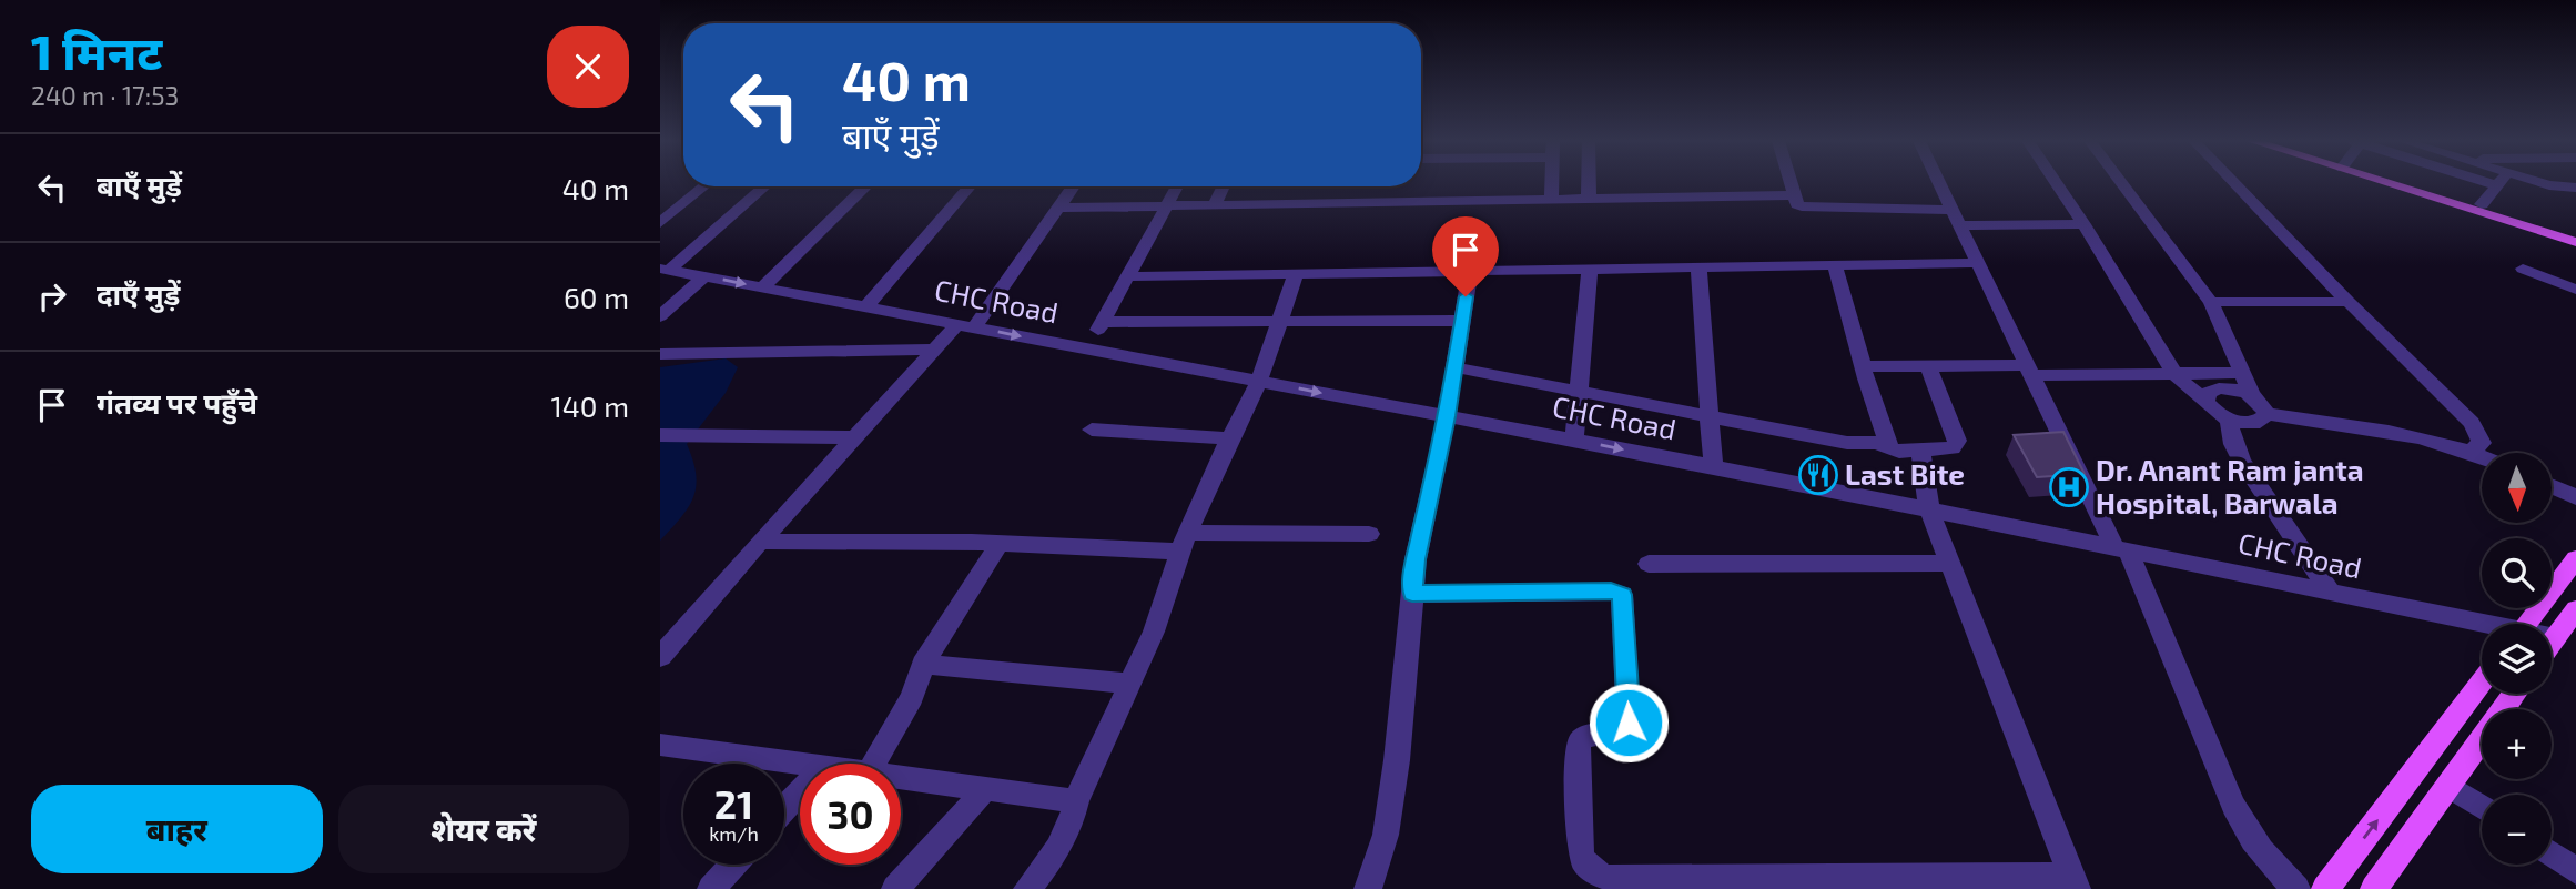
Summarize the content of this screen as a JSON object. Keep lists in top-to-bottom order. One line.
{"streets":{"street":["CHC Road"]},"places":{"restaurant":["Last Bite"],"hospital":["Dr. Anant Ram janta Hospital, Barwala"]},"north":"bottom","page":{"heading":["1 मिनट","240 m · 17:53"],"turn":["40 m","बाएँ मुड़ें"],"list":[{"name":"बाएँ मुड़ें","value":"40 m"},{"name":"दाएँ मुड़ें","value":"60 m"},{"name":"गंतव्य पर पहुँचे","value":"140 m"}],"map_buttons":["+","−"],"speed":"21 km/h","limit":"30","buttons":["बाहर","शेयर करें"]}}
